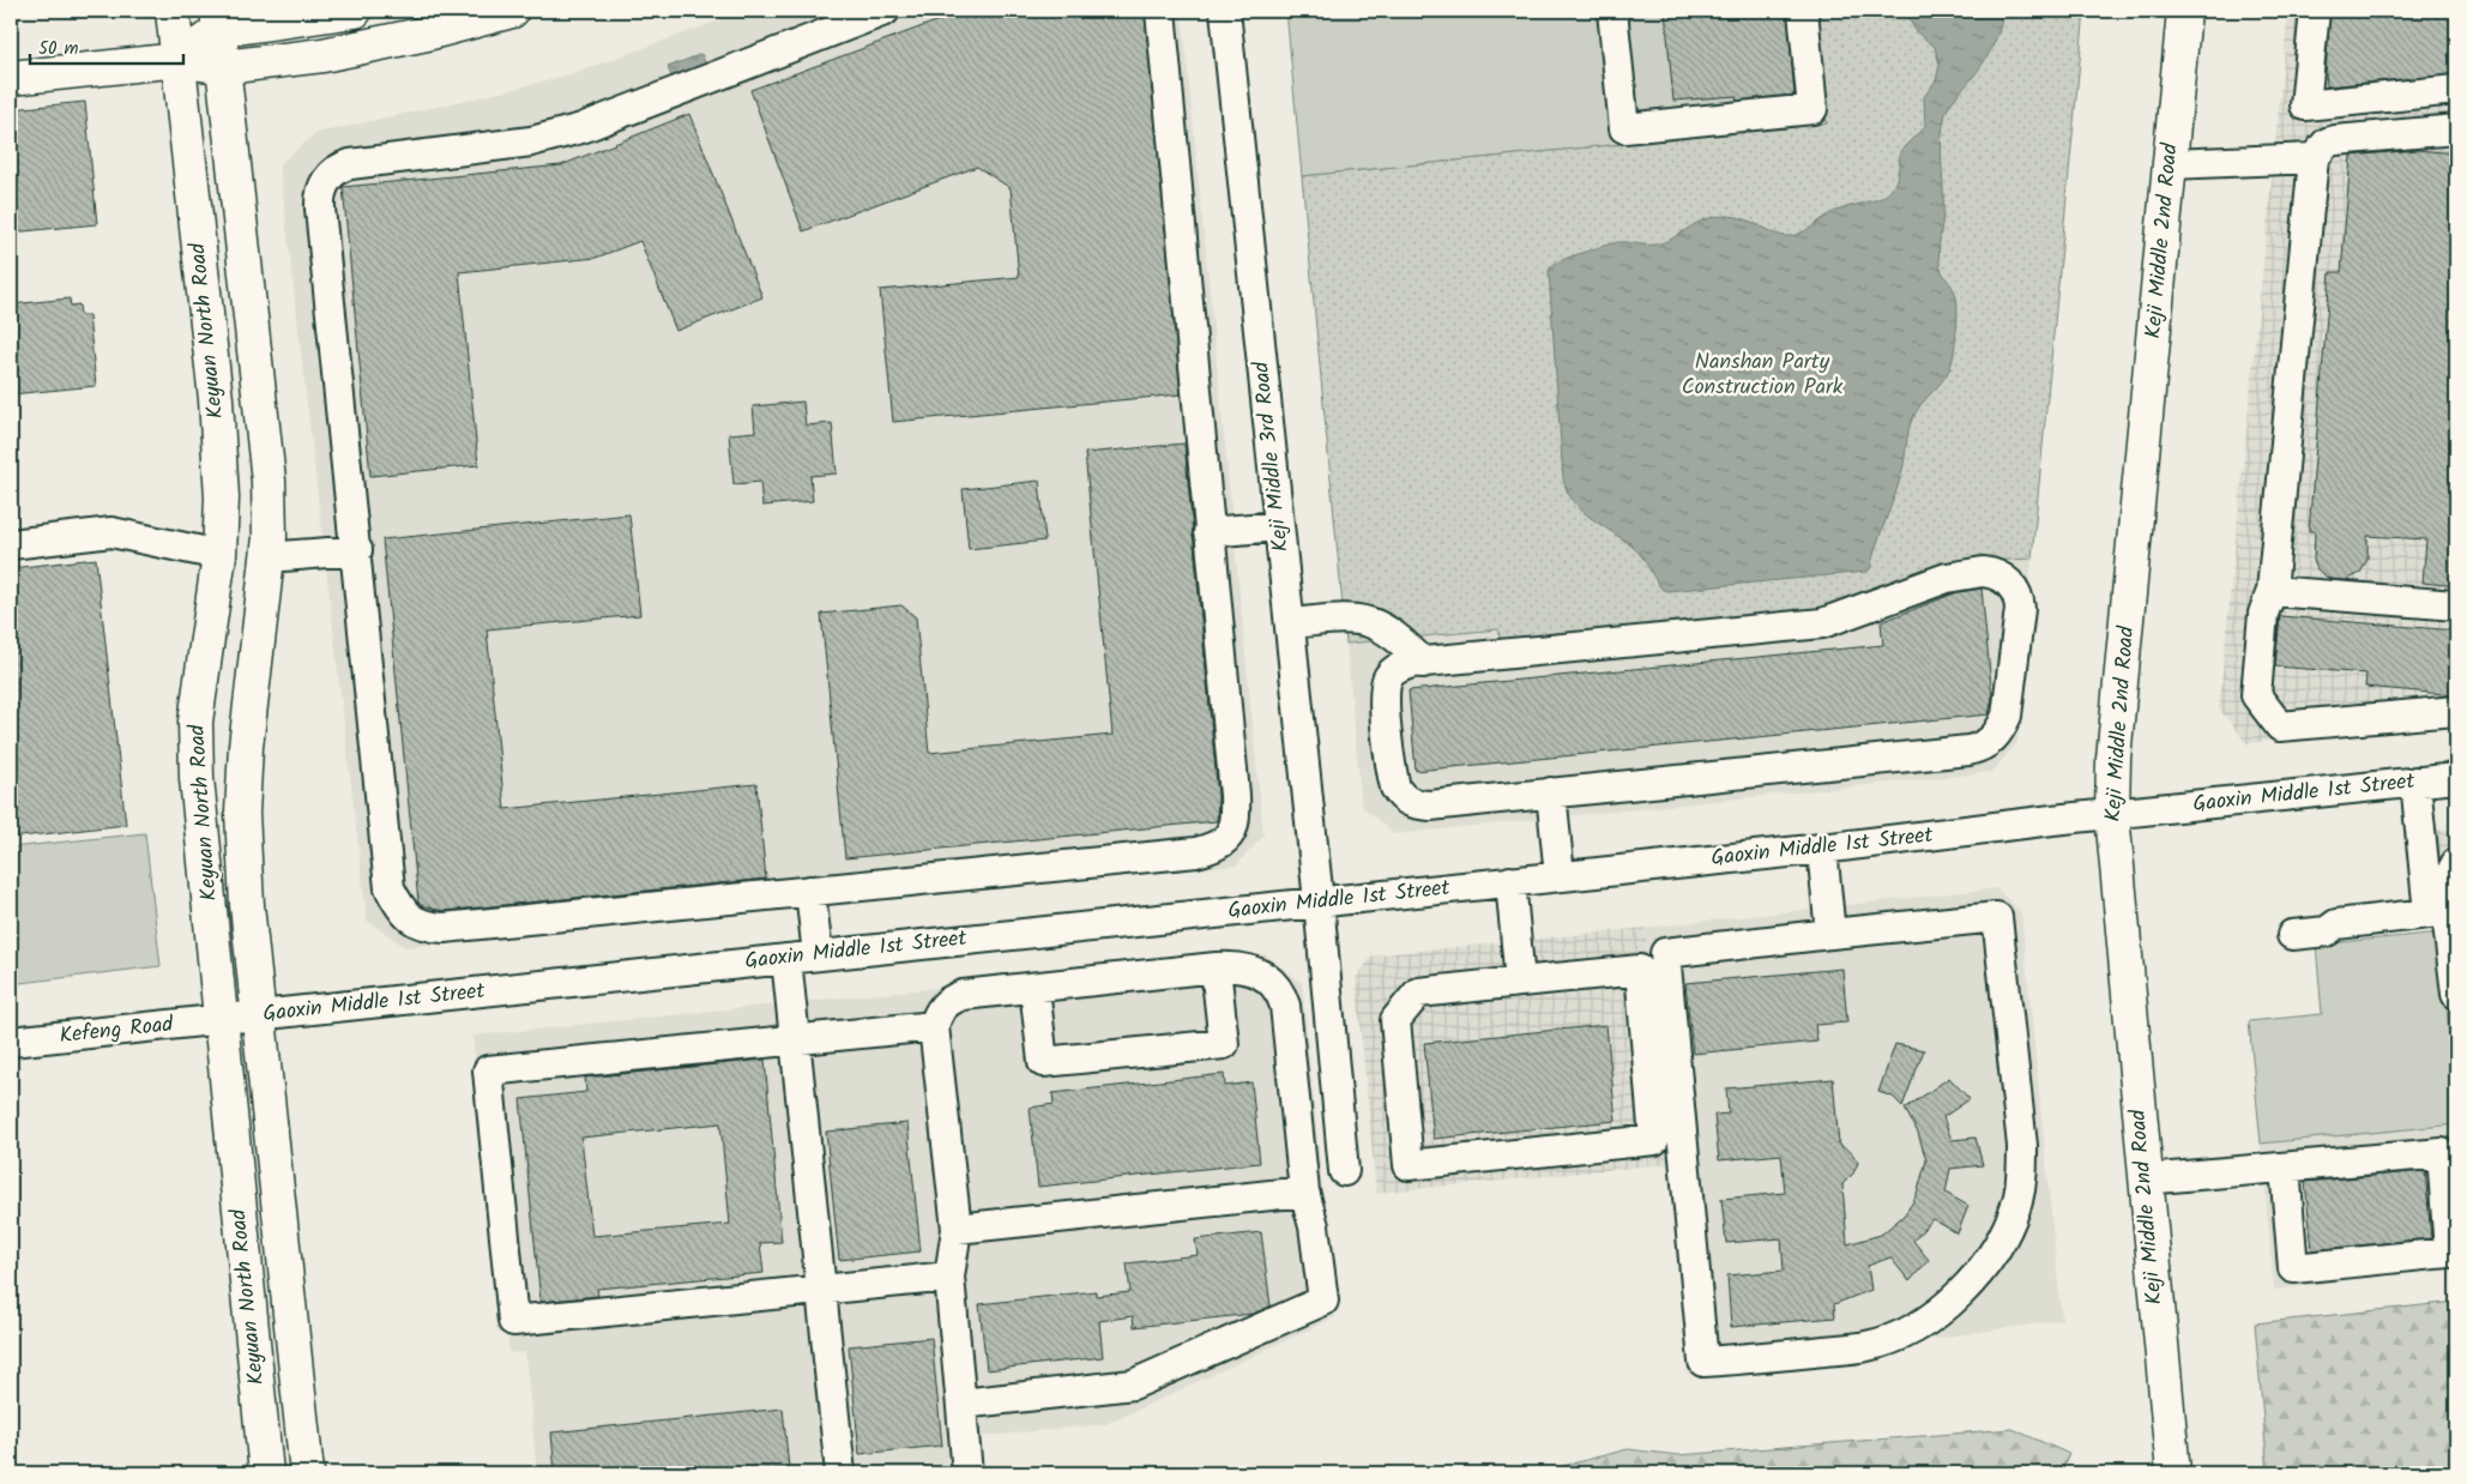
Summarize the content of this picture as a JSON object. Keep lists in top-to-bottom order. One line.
{"streets":{"main road":["Keji Middle 2nd Road","Keyuan North Road"],"street":["Keji Middle 3rd Road","Gaoxin Middle 1st Street","Kefeng Road"]},"crossings":[["Keji Middle 2nd Road","Gaoxin Middle 1st Street"],["Keyuan North Road","Gaoxin Middle 1st Street"],["Keyuan North Road","Kefeng Road"],["Keji Middle 3rd Road","Gaoxin Middle 1st Street"],["Gaoxin Middle 1st Street","Kefeng Road"]],"parks":["Nanshan Party Construction Park"],"scale_bar":"50 m"}
